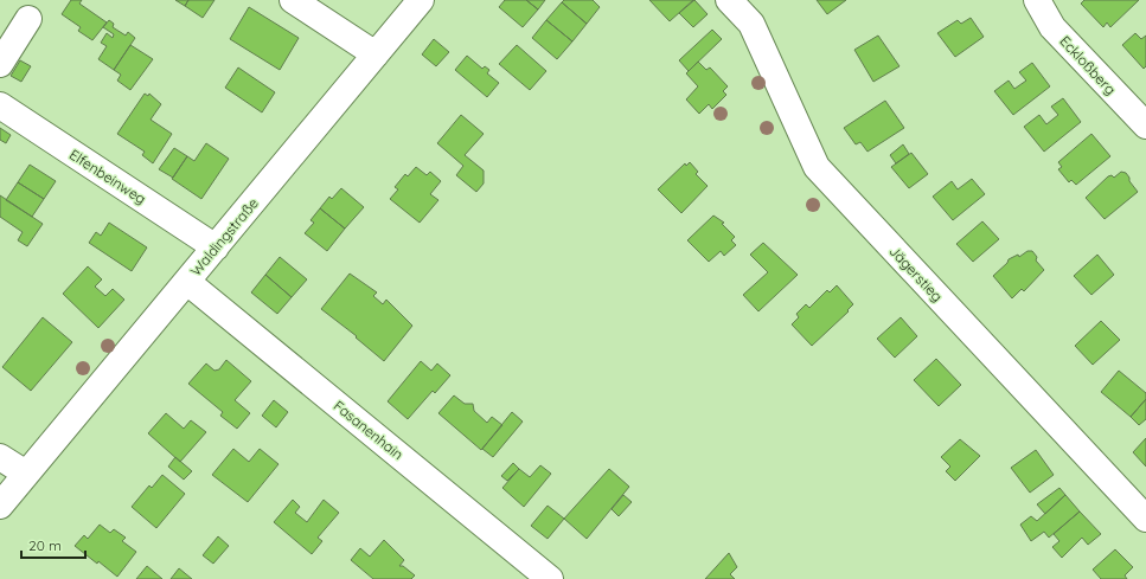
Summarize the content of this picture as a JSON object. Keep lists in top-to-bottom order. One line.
{"streets":{"street":["Eckloßberg","Elfenbeinweg","Waldingstraße","Jägerstieg","Fasanenhain"]},"crossings":[["Elfenbeinweg","Waldingstraße"],["Waldingstraße","Fasanenhain"]],"scale_bar":"20 m"}
